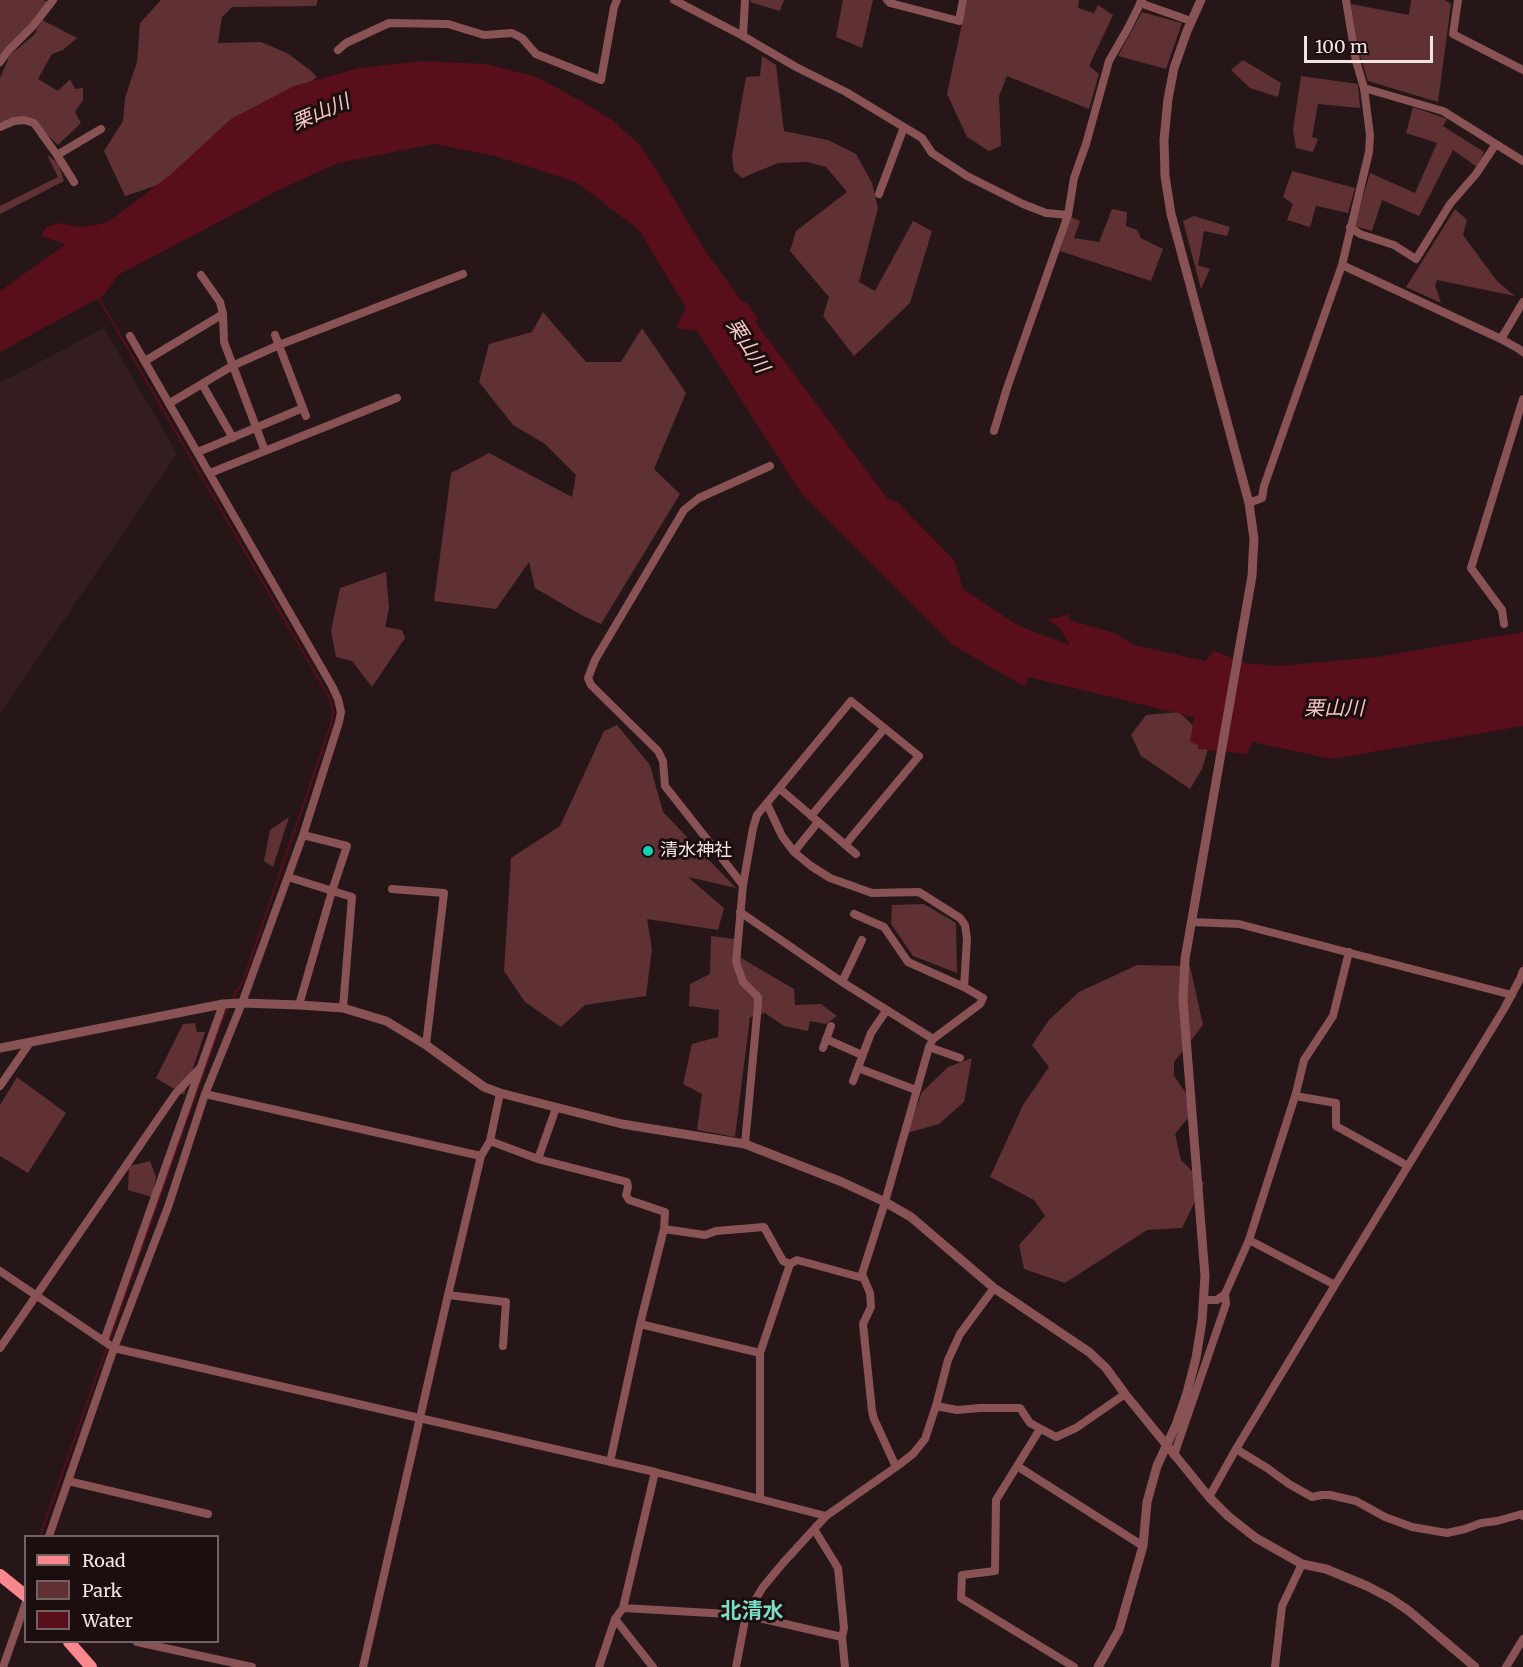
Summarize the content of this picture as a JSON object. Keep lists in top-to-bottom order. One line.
{"districts":["北清水"],"water":["栗山川"],"places":["清水神社"],"legend":["Road","Park","Water"],"scale_bar":"100 m"}
